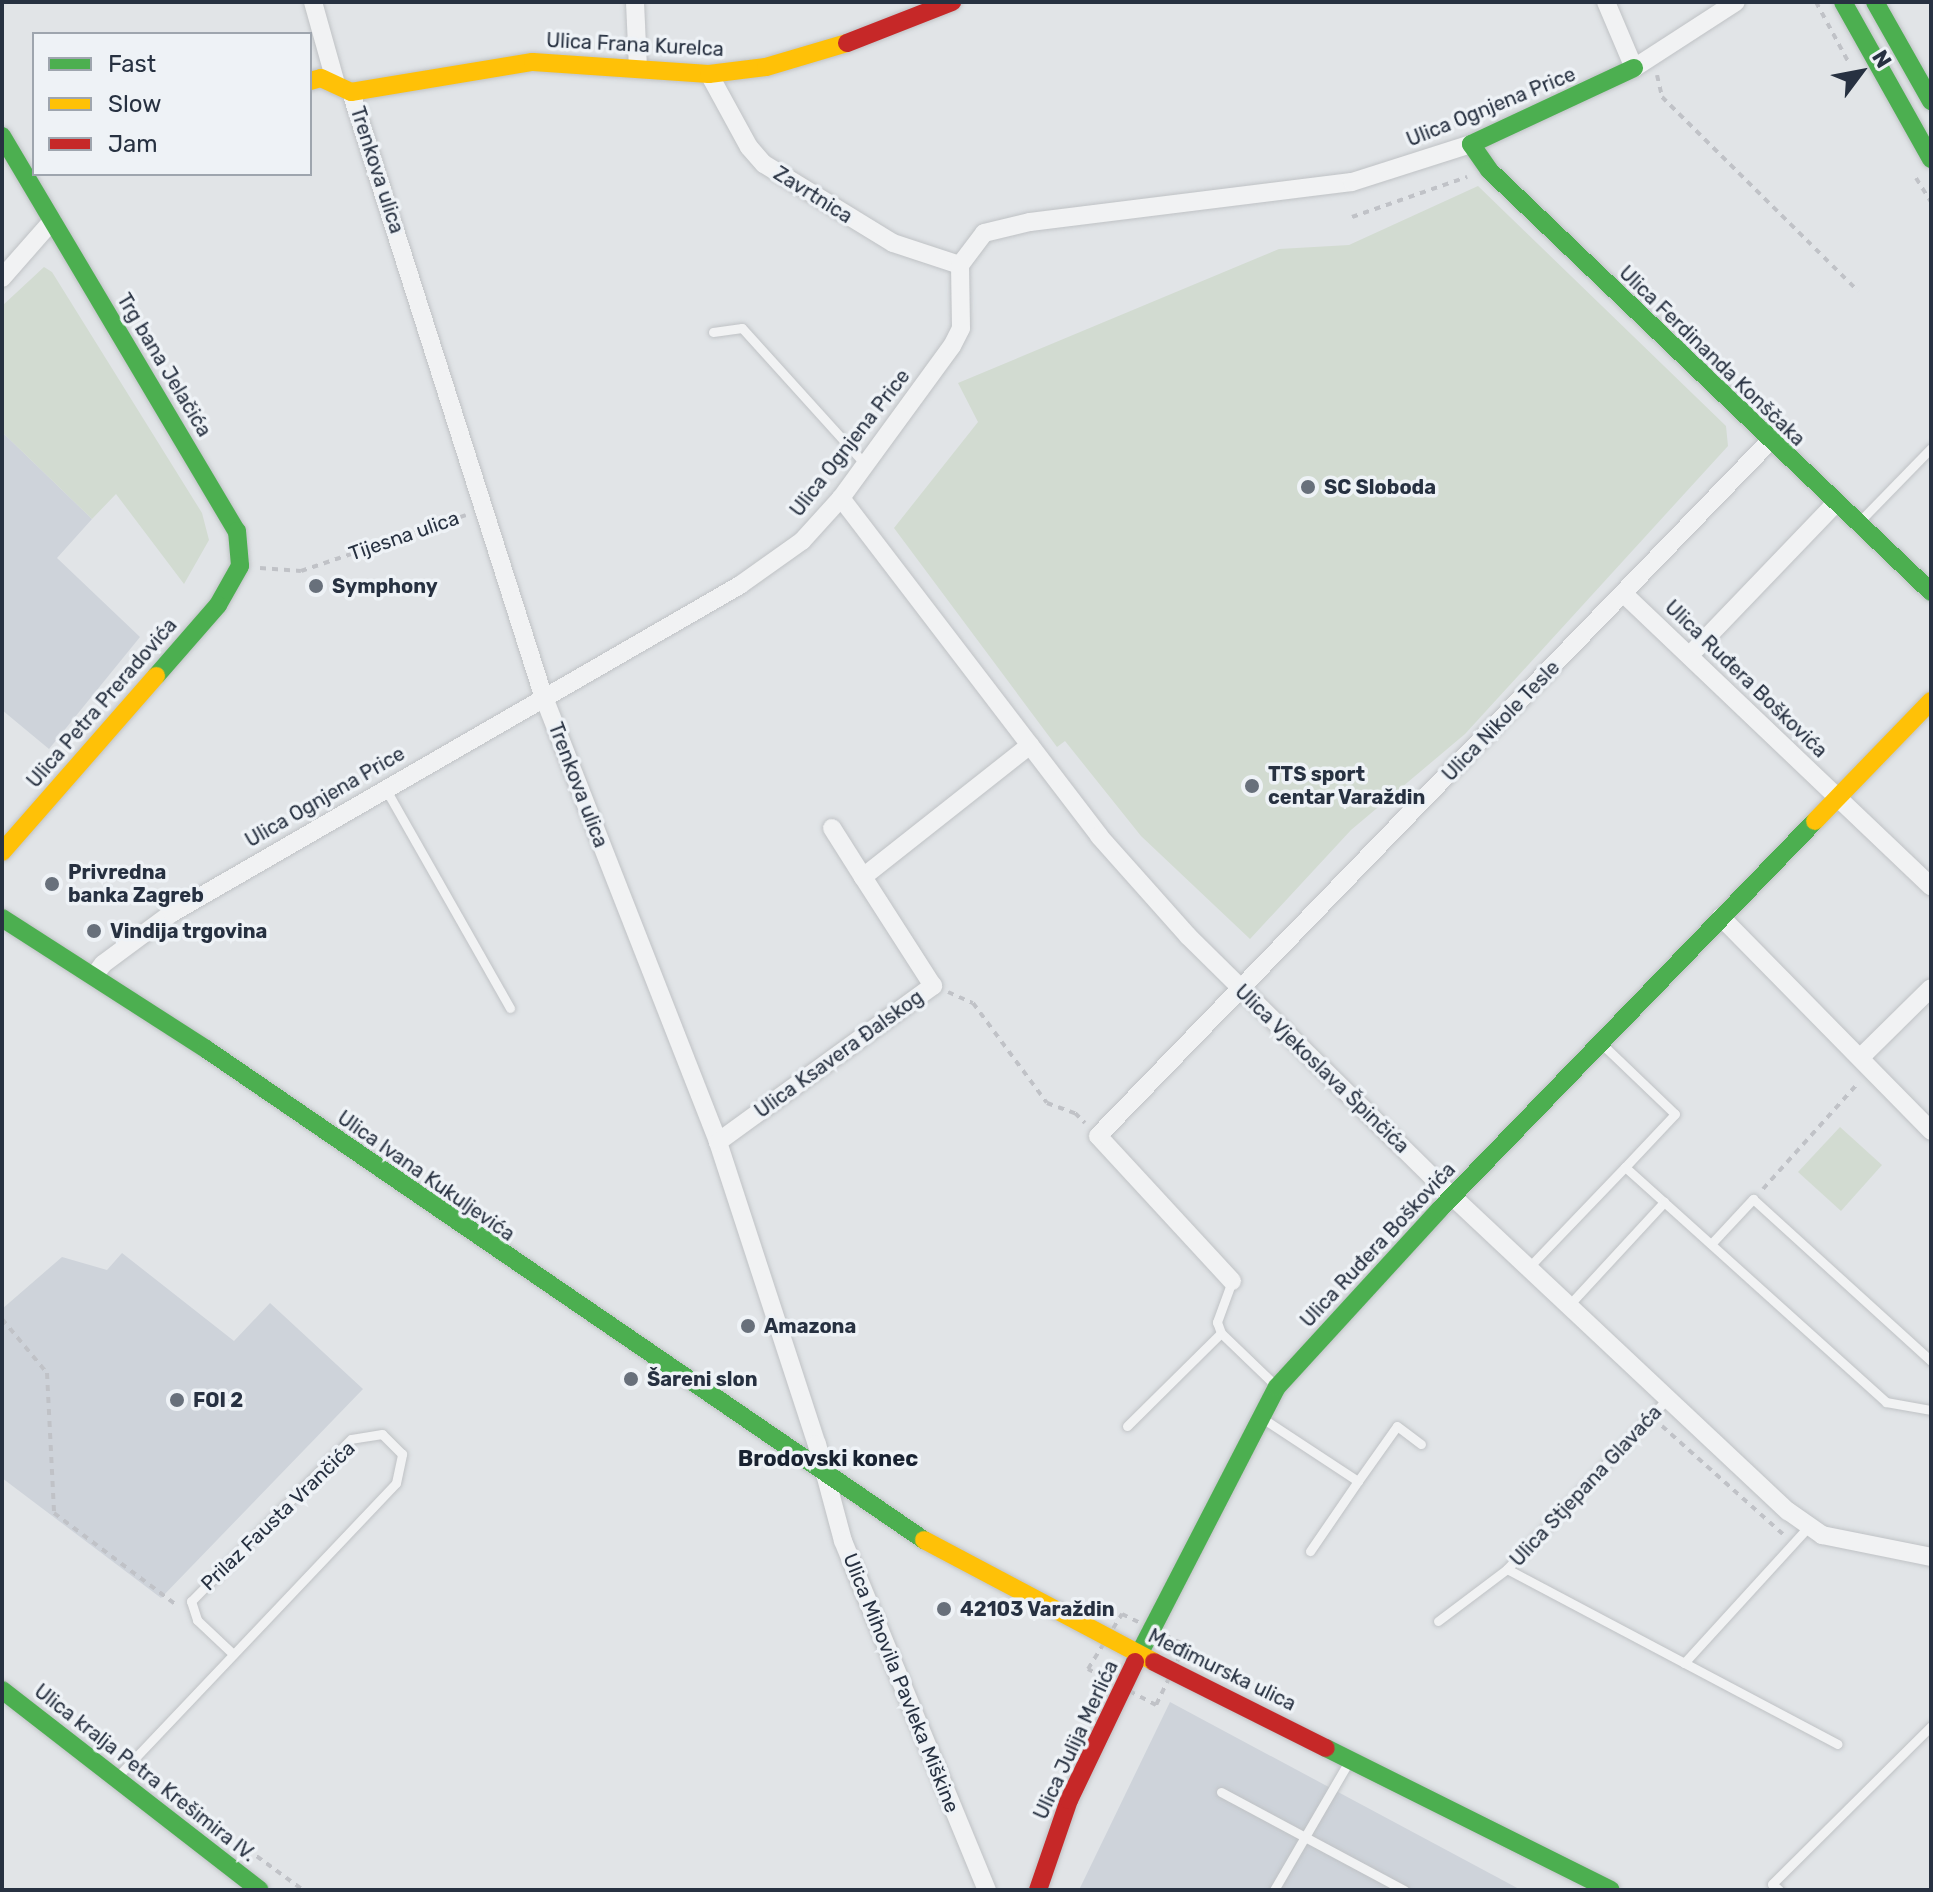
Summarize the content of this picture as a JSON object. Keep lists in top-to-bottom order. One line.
{"streets":{"main road":["Ulica Frana Kurelca","Ulica Ognjena Price","Ulica Ferdinanda Konščaka","Trg bana Jelačića","Ulica Ruđera Boškovića","Ulica Petra Preradovića","Ulica Ivana Kukuljevića","Međimurska ulica","Ulica Julija Merlića","Ulica kralja Petra Krešimira IV."],"street":["Trenkova ulica","Zavrtnica","Ulica Nikole Tesle","Ulica Ksavera Đalskog","Ulica Vjekoslava Špinčića","Ulica Mihovila Pavleka Miškine"],"lane":["Ulica Stjepana Glavaća","Prilaz Fausta Vrančića"],"path":["Tijesna ulica"]},"crossings":[["Ulica Frana Kurelca","Trenkova ulica"],["Ulica Frana Kurelca","Zavrtnica"],["Ulica Ognjena Price","Trenkova ulica"],["Ulica Ognjena Price","Zavrtnica"],["Ulica Ognjena Price","Ulica Ferdinanda Konščaka"],["Ulica Ognjena Price","Ulica Vjekoslava Špinčića"],["Ulica Ognjena Price","Ulica Ivana Kukuljevića"],["Trenkova ulica","Tijesna ulica"],["Trenkova ulica","Ulica Ksavera Đalskog"],["Trenkova ulica","Ulica Ivana Kukuljevića"],["Trenkova ulica","Međimurska ulica"],["Trenkova ulica","Ulica Mihovila Pavleka Miškine"],["Ulica Ferdinanda Konščaka","Ulica Nikole Tesle"],["Trg bana Jelačića","Tijesna ulica"],["Trg bana Jelačića","Ulica Petra Preradovića"],["Tijesna ulica","Ulica Petra Preradovića"],["Ulica Ruđera Boškovića","Ulica Nikole Tesle"],["Ulica Ruđera Boškovića","Ulica Vjekoslava Špinčića"],["Ulica Ruđera Boškovića","Međimurska ulica"],["Ulica Ruđera Boškovića","Ulica Julija Merlića"],["Ulica Nikole Tesle","Ulica Vjekoslava Špinčića"],["Ulica Vjekoslava Špinčića","Ulica Stjepana Glavaća"],["Ulica Ivana Kukuljevića","Međimurska ulica"],["Ulica Ivana Kukuljevića","Ulica Mihovila Pavleka Miškine"],["Prilaz Fausta Vrančića","Ulica kralja Petra Krešimira IV."],["Međimurska ulica","Ulica Mihovila Pavleka Miškine"],["Međimurska ulica","Ulica Julija Merlića"]],"districts":["Brodovski konec"],"places":["SC Sloboda","Symphony","TTS sport centar Varaždin","Privredna banka Zagreb","Vindija trgovina","Amazona","Šareni slon","FOI 2","42103 Varaždin"],"legend":["Fast","Slow","Jam"],"north":"top right"}
